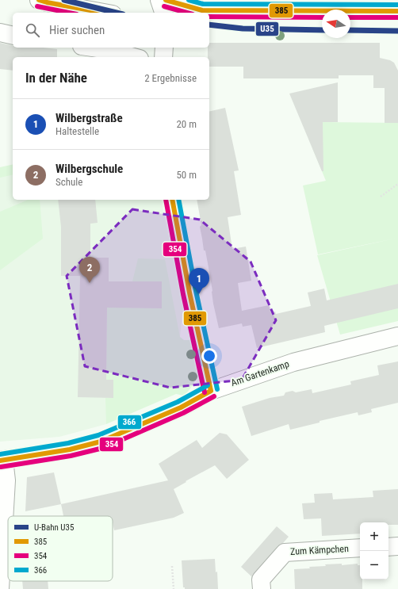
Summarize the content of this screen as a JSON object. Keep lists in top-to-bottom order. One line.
{"streets":{"street":["Am Gartenkamp","Zum Kämpchen"]},"lines":["metro line U35","transit line 385","transit line 366","transit line 354"],"legend":["U-Bahn U35","385","354","366"],"north":"left","page":{"search":"Hier suchen","heading":["In der Nähe","2 Ergebnisse"],"list":[{"mark":"1","name":"Wilbergstraße","note":"Haltestelle","value":"20 m"},{"mark":"2","name":"Wilbergschule","note":"Schule","value":"50 m"}],"pins":["2","1"],"map_buttons":["+","−"]}}
